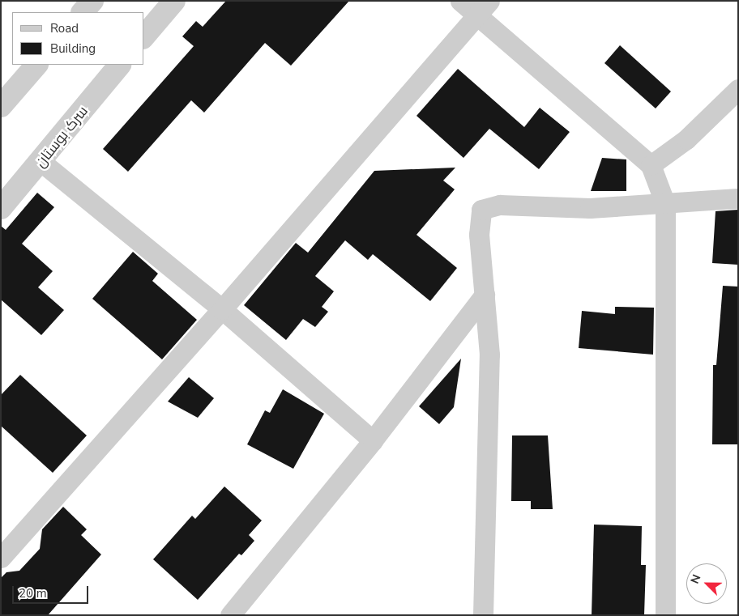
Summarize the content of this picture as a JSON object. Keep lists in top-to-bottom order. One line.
{"streets":{"street":["سرک بوستان"]},"legend":["Road","Building"],"scale_bar":"20 m","north":"top left"}
